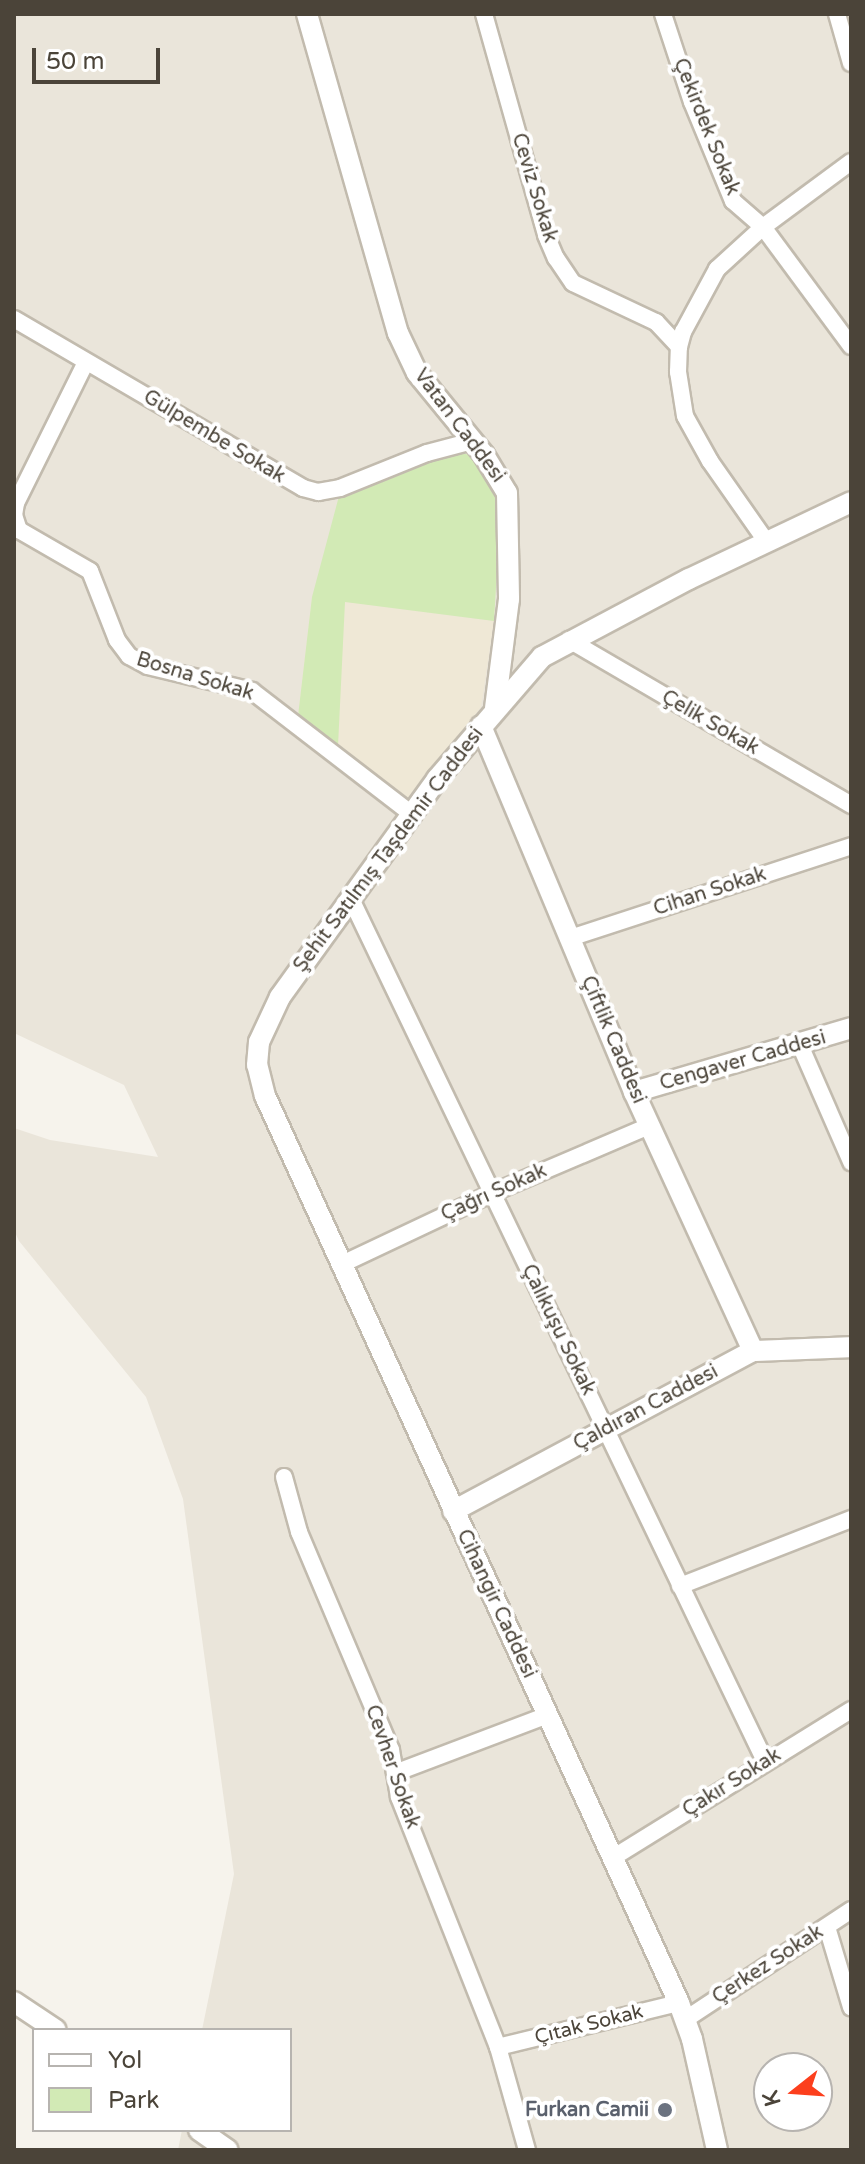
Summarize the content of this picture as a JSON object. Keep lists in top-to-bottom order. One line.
{"streets":{"street":["Çekirdek Sokak","Ceviz Sokak","Vatan Caddesi","Gülpembe Sokak","Bosna Sokak","Çelik Sokak","Şehit Satılmış Taşdemir Caddesi","Cihan Sokak","Çiftlik Caddesi","Cengaver Caddesi","Çağrı Sokak","Çalıkuşu Sokak","Çaldıran Caddesi","Cihangir Caddesi","Cevher Sokak","Çakır Sokak","Çerkez Sokak","Çıtak Sokak"]},"crossings":[["Vatan Caddesi","Gülpembe Sokak"],["Vatan Caddesi","Şehit Satılmış Taşdemir Caddesi"],["Gülpembe Sokak","Bosna Sokak"],["Bosna Sokak","Şehit Satılmış Taşdemir Caddesi"],["Çelik Sokak","Şehit Satılmış Taşdemir Caddesi"],["Şehit Satılmış Taşdemir Caddesi","Çiftlik Caddesi"],["Şehit Satılmış Taşdemir Caddesi","Çalıkuşu Sokak"],["Şehit Satılmış Taşdemir Caddesi","Cihangir Caddesi"],["Cihan Sokak","Çiftlik Caddesi"],["Çiftlik Caddesi","Cengaver Caddesi"],["Çiftlik Caddesi","Çağrı Sokak"],["Çiftlik Caddesi","Çaldıran Caddesi"],["Çağrı Sokak","Çalıkuşu Sokak"],["Çağrı Sokak","Cihangir Caddesi"],["Çalıkuşu Sokak","Çaldıran Caddesi"],["Çalıkuşu Sokak","Çakır Sokak"],["Çaldıran Caddesi","Cihangir Caddesi"],["Cihangir Caddesi","Çakır Sokak"],["Cihangir Caddesi","Çerkez Sokak"],["Cihangir Caddesi","Çıtak Sokak"],["Cevher Sokak","Çıtak Sokak"],["Çerkez Sokak","Çıtak Sokak"]],"places":["Furkan Camii"],"legend":["Yol","Park"],"scale_bar":"50 m","north":"left"}
